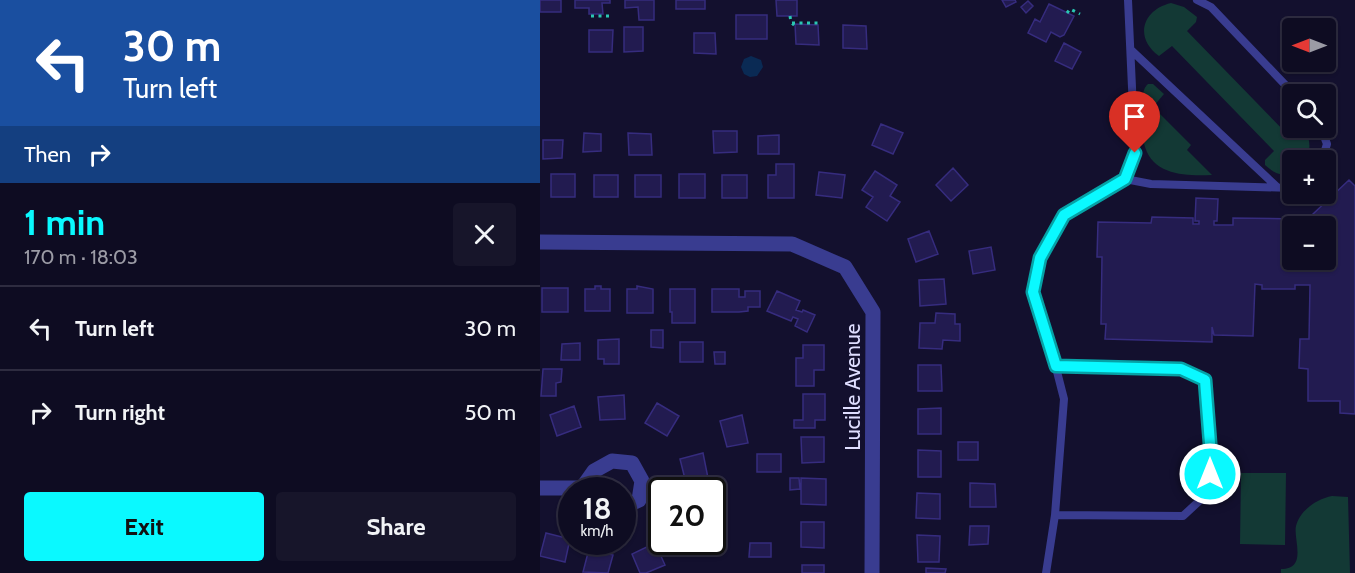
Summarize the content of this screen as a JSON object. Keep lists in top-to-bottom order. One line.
{"streets":{"street":["Lucille Avenue"]},"north":"left","page":{"turn":["30 m","Turn left"],"map_buttons":["+","−"],"then":"Then","heading":["1 min","170 m · 18:03"],"list":[{"name":"Turn left","value":"30 m"},{"name":"Turn right","value":"50 m"}],"speed":"18 km/h","limit":"20","buttons":["Exit","Share"]}}
